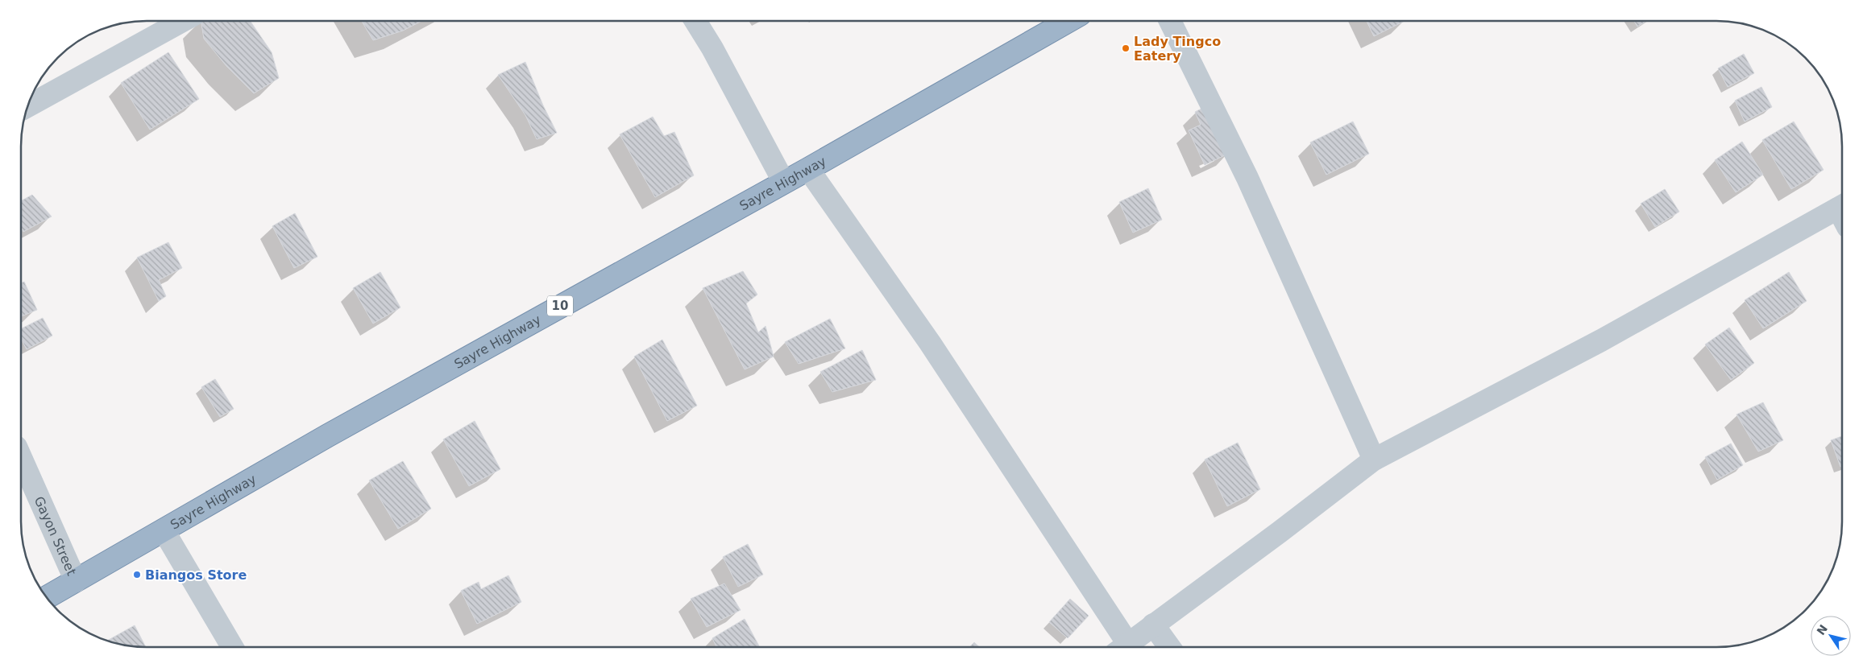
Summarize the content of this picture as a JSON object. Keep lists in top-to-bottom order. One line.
{"streets":{"highway":["Sayre Highway","10"],"street":["Gayon Street"]},"crossings":[["Sayre Highway","Gayon Street"]],"places":["Lady Tingco Eatery","Biangos Store"],"north":"top left"}
